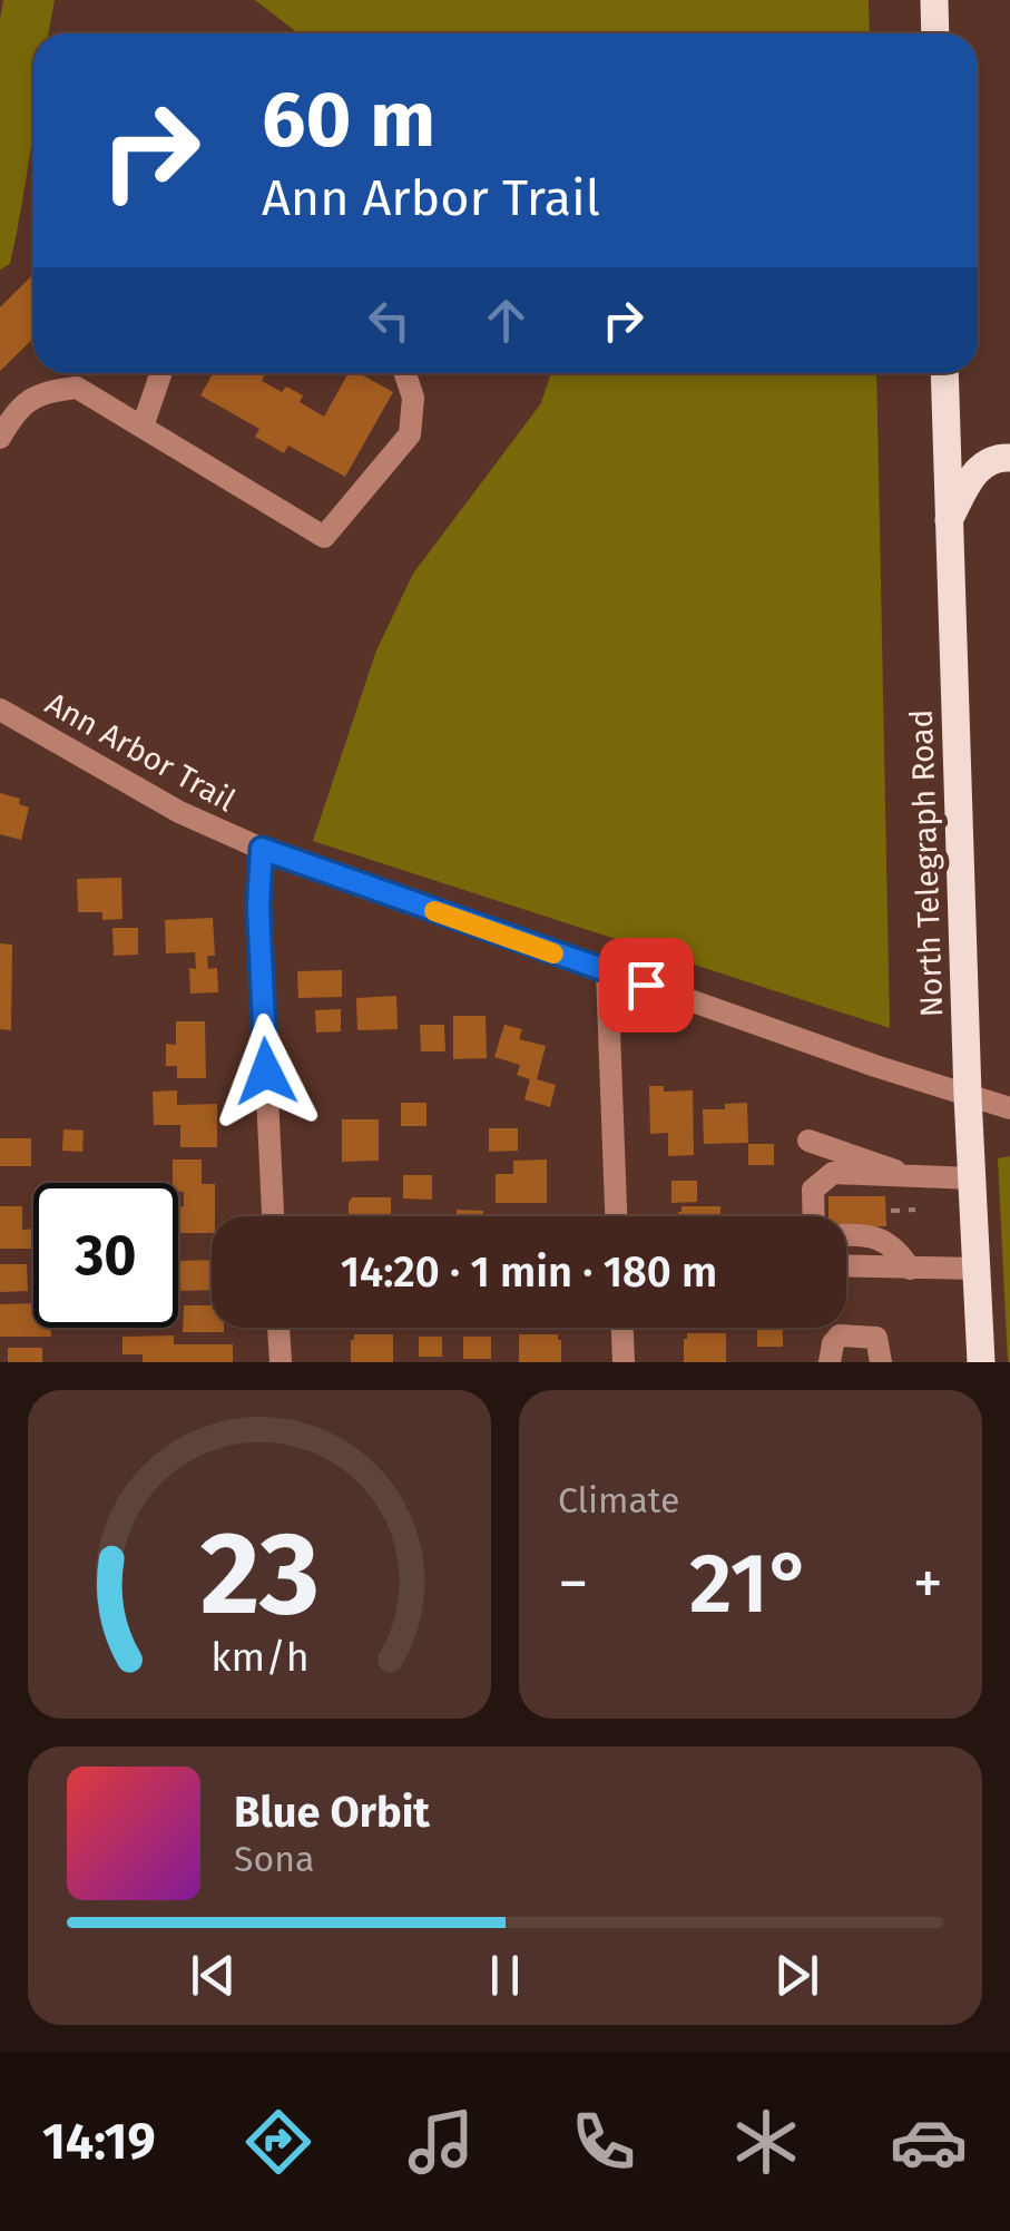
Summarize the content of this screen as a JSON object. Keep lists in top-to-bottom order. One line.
{"streets":{"main road":["North Telegraph Road"],"street":["Ann Arbor Trail"]},"crossings":[["Ann Arbor Trail","North Telegraph Road"]],"page":{"turn":["60 m","Ann Arbor Trail"],"limit":"30","trip":"14:20 · 1 min · 180 m","tile":"Climate","heat":["−","21°","+"],"song":["Blue Orbit","Sona"],"tabs":"14:19","gauge":["23","km/h"]}}
